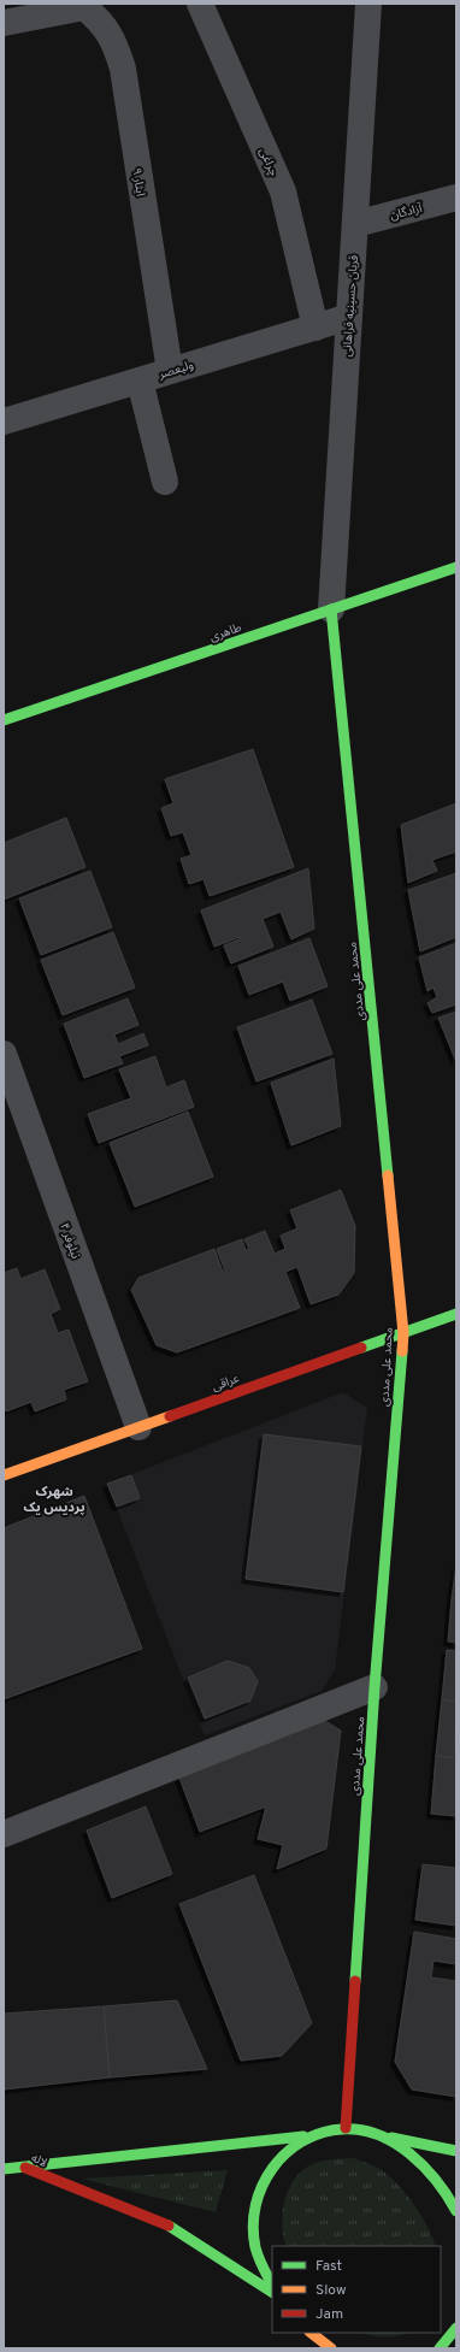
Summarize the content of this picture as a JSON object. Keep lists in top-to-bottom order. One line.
{"streets":{"street":["چراغی","ایثار ۹","آزادگان","قربان حسینیه فراهانی","ولیعصر","طاهری","محمد علی مددی","نیلوفر ۴","عراقی","لاله"]},"crossings":[["چراغی","ولیعصر"],["ایثار ۹","ولیعصر"],["آزادگان","قربان حسینیه فراهانی"],["قربان حسینیه فراهانی","ولیعصر"],["قربان حسینیه فراهانی","طاهری"],["قربان حسینیه فراهانی","محمد علی مددی"],["طاهری","محمد علی مددی"],["محمد علی مددی","عراقی"],["نیلوفر ۴","عراقی"]],"districts":["شهرک پردیس یک"],"legend":["Fast","Slow","Jam"]}
